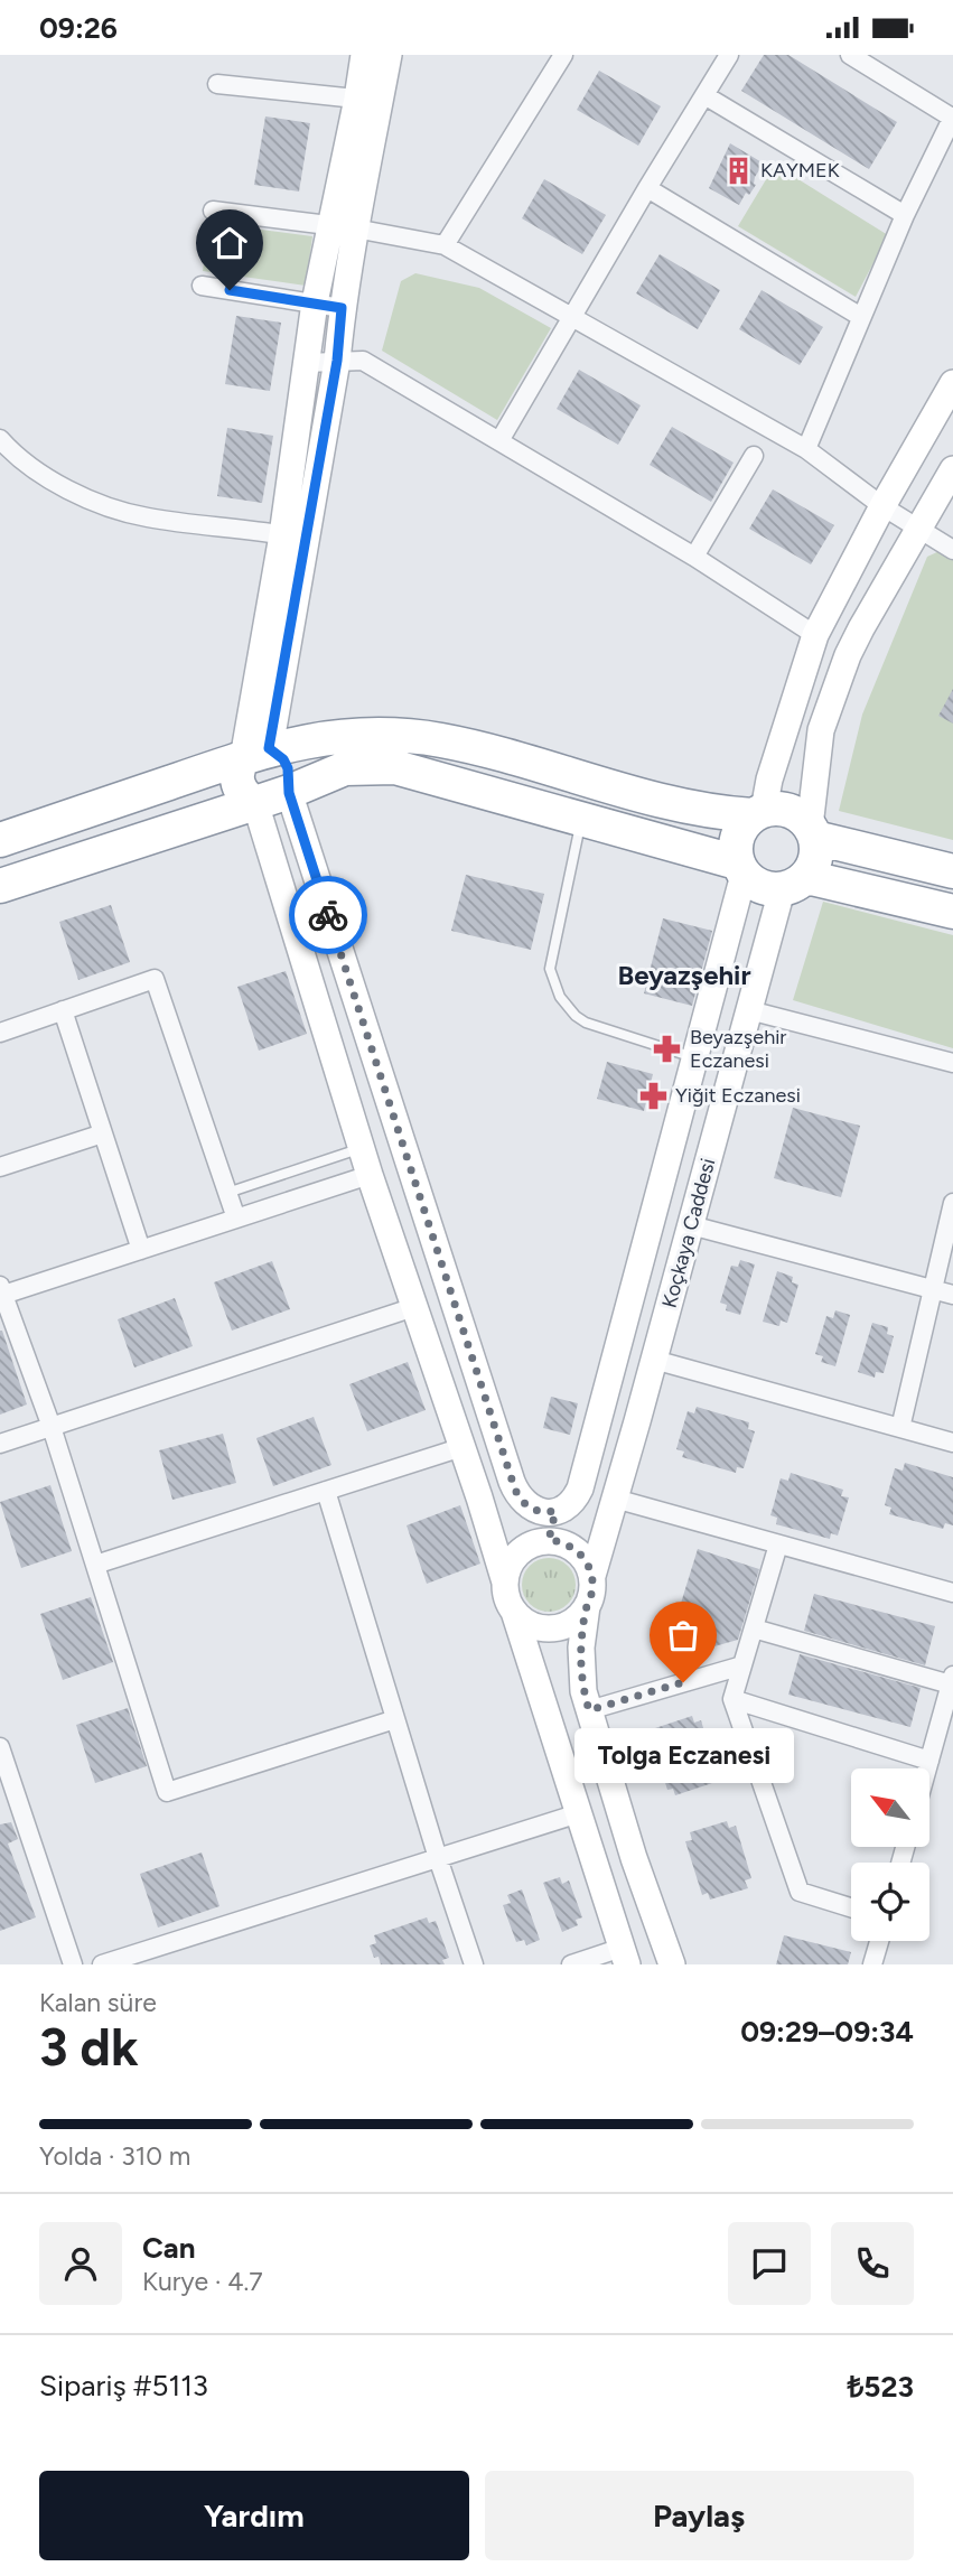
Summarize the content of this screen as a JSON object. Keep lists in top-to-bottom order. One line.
{"streets":{"main road":["Koçkaya Caddesi"]},"districts":["Beyazşehir"],"places":{"building":["KAYMEK"],"pharmacy":["Beyazşehir Eczanesi","Yiğit Eczanesi"],"other":["Tolga Eczanesi"]},"north":"top left","page":{"status":"09:26","bubble":"Tolga Eczanesi","heading":["3 dk","Kalan süre","09:29–09:34"],"panel":["Can","Kurye · 4.7","Sipariş #5113","₺523"],"bar":"Yolda · 310 m","buttons":["Yardım","Paylaş"]}}
